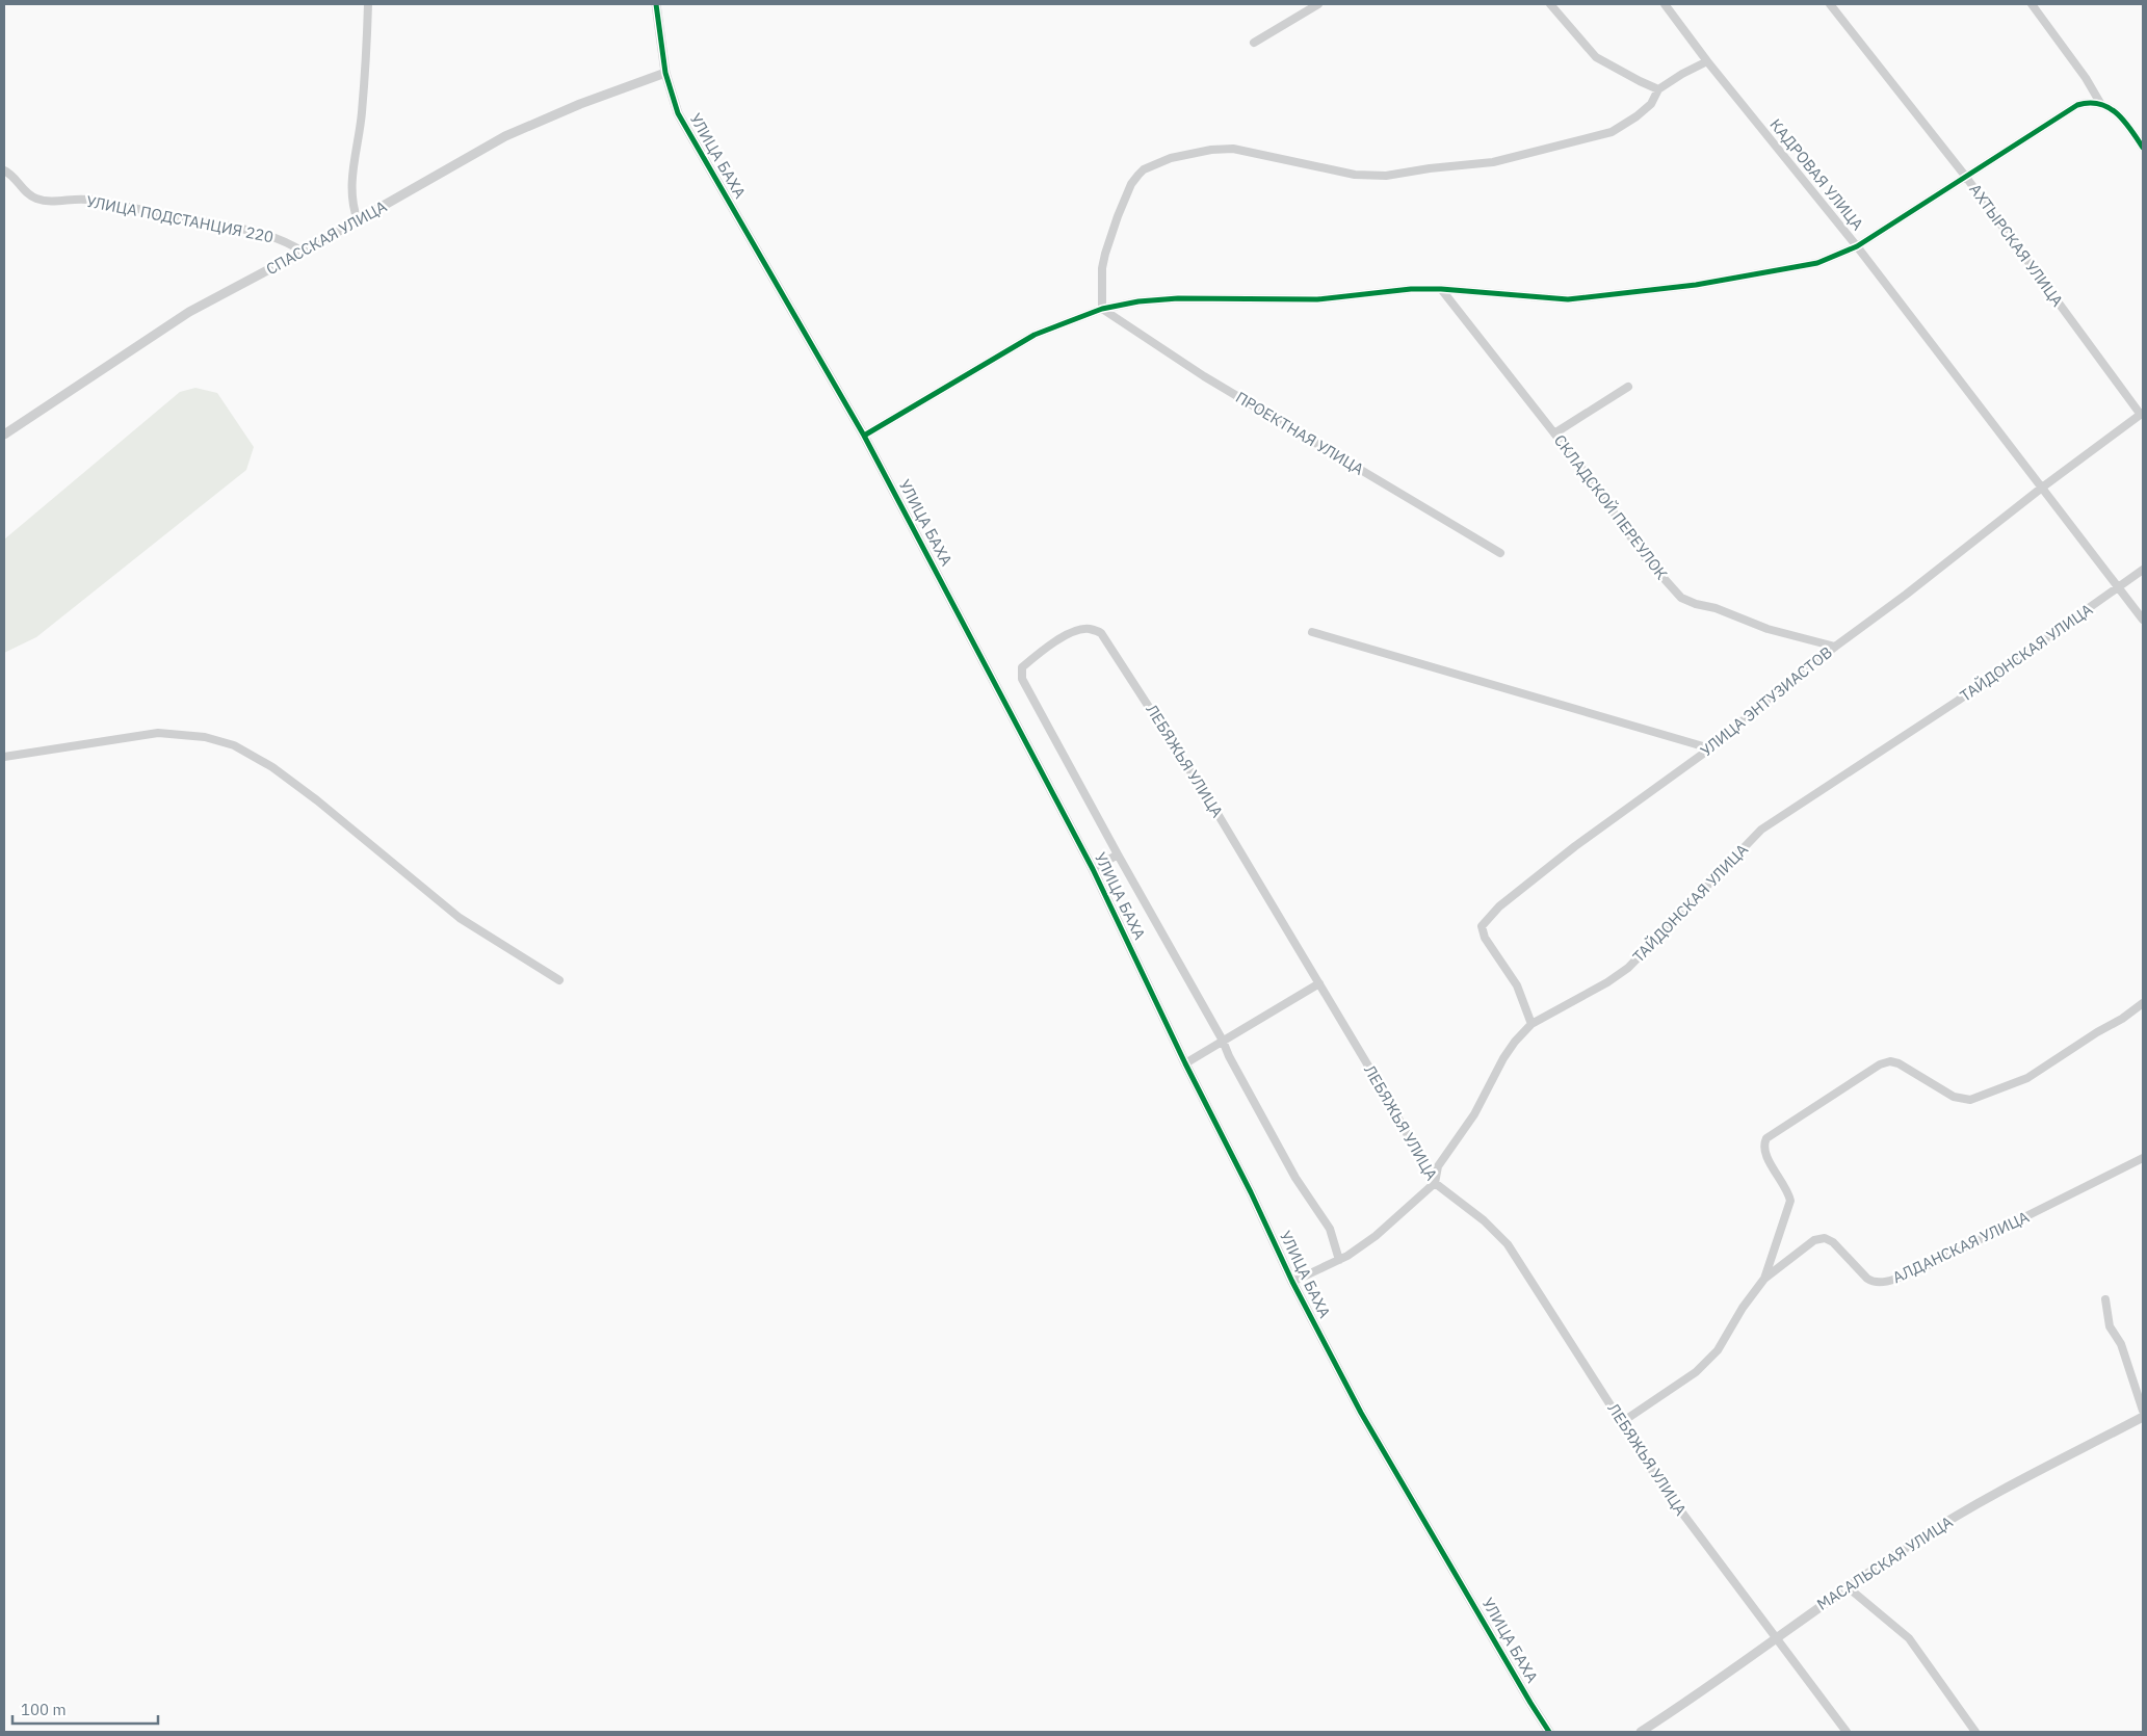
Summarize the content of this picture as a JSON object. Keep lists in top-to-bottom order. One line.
{"streets":{"street":["УЛИЦА БАХА","КАДРОВАЯ УЛИЦА","УЛИЦА ПОДСТАНЦИЯ 220","СПАССКАЯ УЛИЦА","АХТЫРСКАЯ УЛИЦА","ПРОЕКТНАЯ УЛИЦА","СКЛАДСКОЙ ПЕРЕУЛОК","ТАЙДОНСКАЯ УЛИЦА","УЛИЦА ЭНТУЗИАСТОВ","ЛЕБЯЖЬЯ УЛИЦА","АЛДАНСКАЯ УЛИЦА","МАСАЛЬСКАЯ УЛИЦА"]},"crossings":[["УЛИЦА БАХА","СПАССКАЯ УЛИЦА"],["УЛИЦА БАХА","ТАЙДОНСКАЯ УЛИЦА"],["КАДРОВАЯ УЛИЦА","ТАЙДОНСКАЯ УЛИЦА"],["КАДРОВАЯ УЛИЦА","УЛИЦА ЭНТУЗИАСТОВ"],["УЛИЦА ПОДСТАНЦИЯ 220","СПАССКАЯ УЛИЦА"],["АХТЫРСКАЯ УЛИЦА","УЛИЦА ЭНТУЗИАСТОВ"],["СКЛАДСКОЙ ПЕРЕУЛОК","УЛИЦА ЭНТУЗИАСТОВ"],["ТАЙДОНСКАЯ УЛИЦА","УЛИЦА ЭНТУЗИАСТОВ"],["ТАЙДОНСКАЯ УЛИЦА","ЛЕБЯЖЬЯ УЛИЦА"],["ЛЕБЯЖЬЯ УЛИЦА","МАСАЛЬСКАЯ УЛИЦА"]],"scale_bar":"100 m"}
